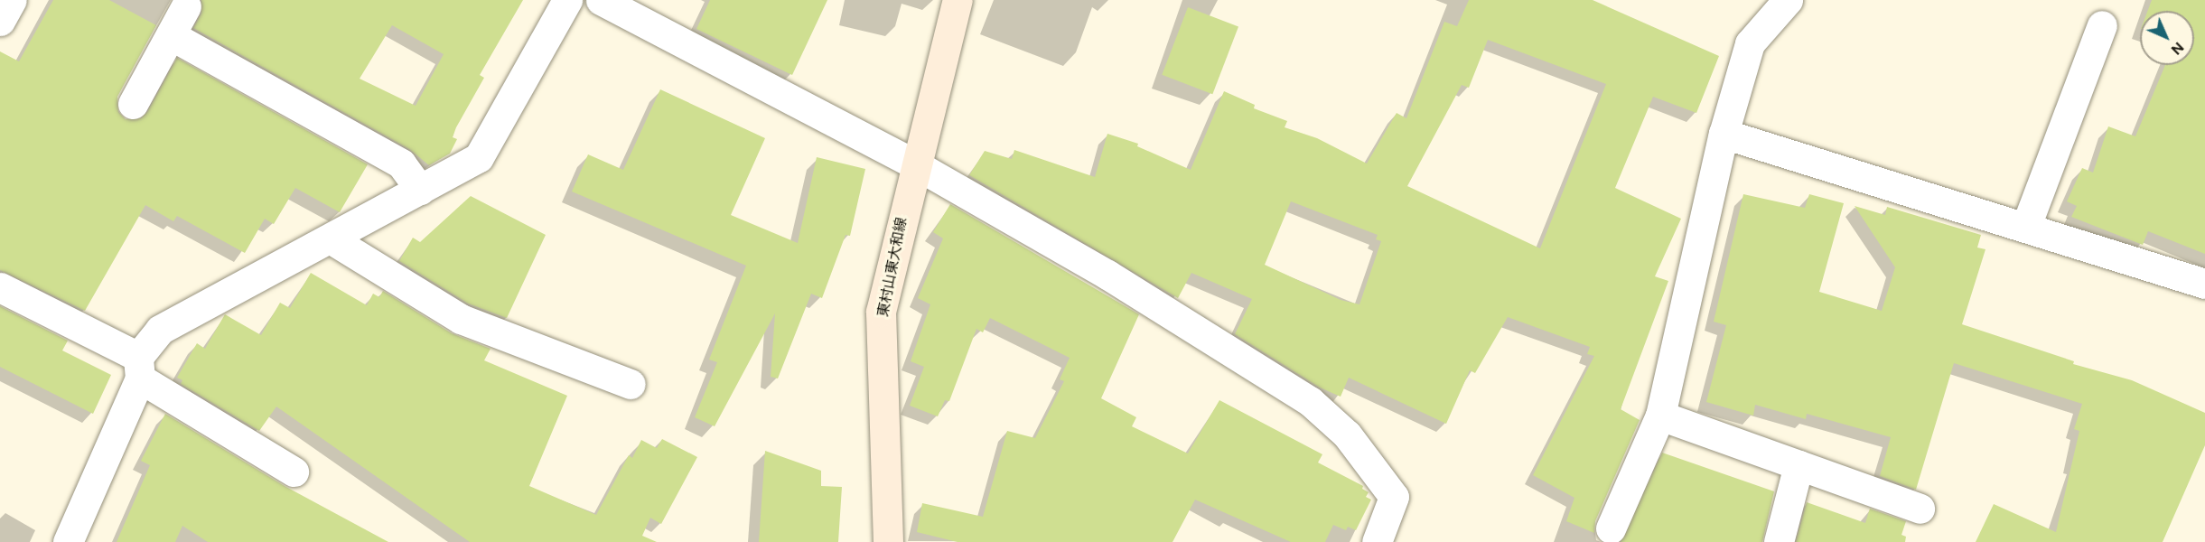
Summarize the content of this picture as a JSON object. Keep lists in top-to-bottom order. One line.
{"streets":{"main road":["東村山東大和線"]},"north":"bottom right"}
